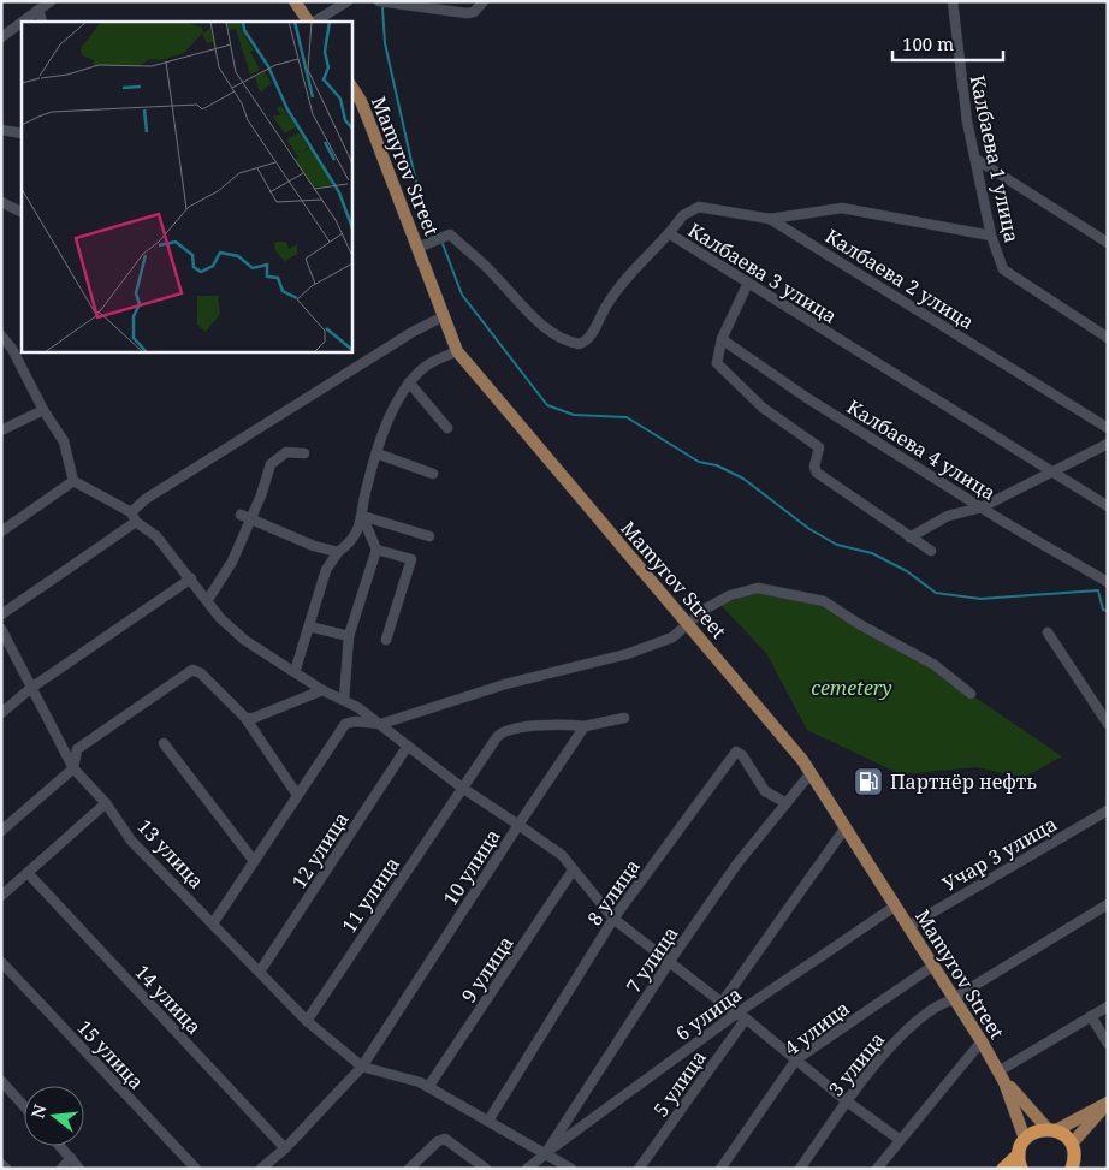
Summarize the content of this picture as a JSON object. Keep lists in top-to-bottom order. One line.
{"streets":{"main road":["Mamyrov Street"],"street":["Калбаева 1 улица","Калбаева 3 улица","Калбаева 2 улица","Калбаева 4 улица","12 улица","13 улица","Учар 3 улица","10 улица","8 улица","11 улица","7 улица","9 улица","14 улица","6 улица","4 улица","15 улица","3 улица","5 улица"]},"crossings":[["Mamyrov Street","Калбаева 3 улица"],["Mamyrov Street","Учар 3 улица"],["Mamyrov Street","7 улица"],["Mamyrov Street","6 улица"],["Mamyrov Street","4 улица"],["Mamyrov Street","3 улица"],["Калбаева 3 улица","Калбаева 2 улица"],["12 улица","13 улица"],["12 улица","10 улица"],["13 улица","10 улица"],["13 улица","11 улица"],["10 улица","11 улица"],["10 улица","14 улица"],["8 улица","7 улица"],["7 улица","6 улица"]],"parks":["cemetery"],"places":{"fuel station":["Партнёр нефть"]},"scale_bar":"100 m","north":"left"}
